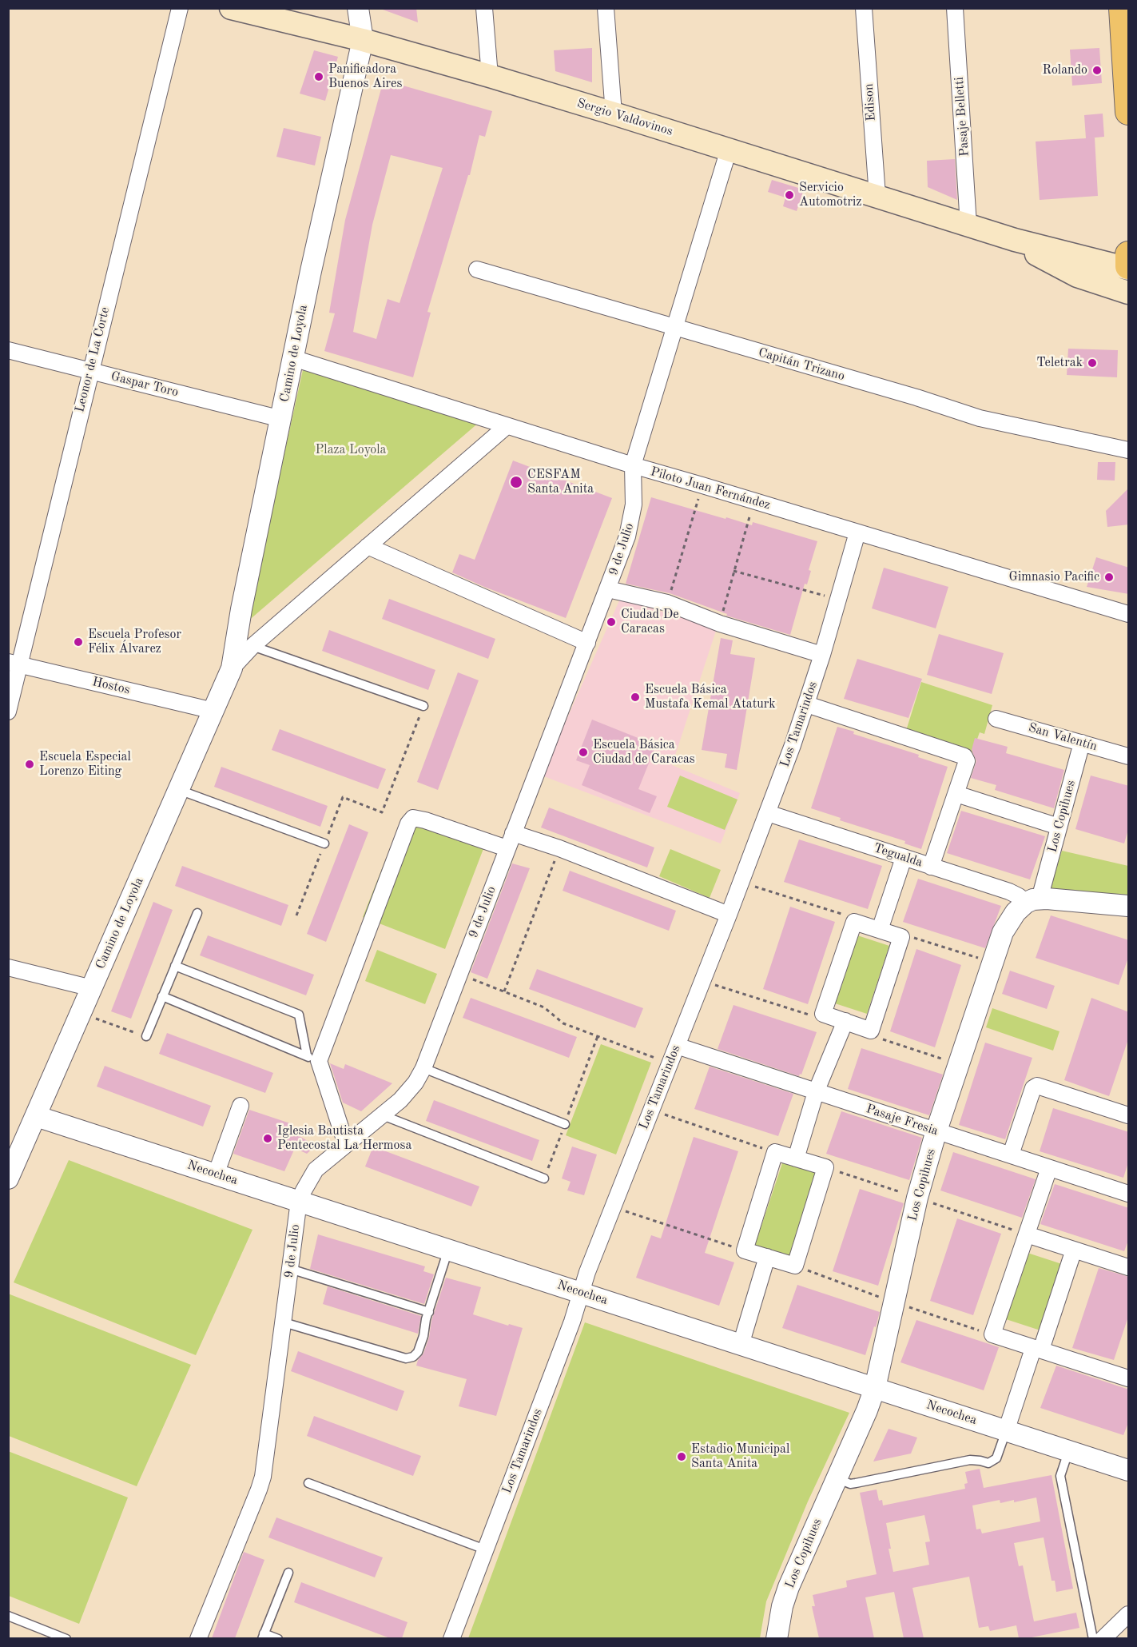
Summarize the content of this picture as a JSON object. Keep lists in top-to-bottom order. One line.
{"streets":{"main road":["Sergio Valdovinos"],"street":["Edison","Pasaje Belletti","Camino de Loyola","Leonor de La Corte","Capitán Trizano","Gaspar Toro","Piloto Juan Fernández","9 de Julio","Hostos","Los Tamarindos","San Valentín","Los Copihues","Tegualda","Pasaje Fresia","Necochea"]},"crossings":[["Edison","Sergio Valdovinos"],["Pasaje Belletti","Sergio Valdovinos"],["Sergio Valdovinos","Camino de Loyola"],["Sergio Valdovinos","9 de Julio"],["Camino de Loyola","Gaspar Toro"],["Camino de Loyola","Piloto Juan Fernández"],["Camino de Loyola","Hostos"],["Camino de Loyola","Necochea"],["Leonor de La Corte","Gaspar Toro"],["Leonor de La Corte","Hostos"],["Capitán Trizano","9 de Julio"],["Piloto Juan Fernández","9 de Julio"],["Piloto Juan Fernández","Los Tamarindos"],["9 de Julio","Necochea"],["Los Tamarindos","Tegualda"],["Los Tamarindos","Pasaje Fresia"],["Los Tamarindos","Necochea"],["San Valentín","Los Copihues"],["Los Copihues","Tegualda"],["Los Copihues","Pasaje Fresia"],["Los Copihues","Necochea"]],"parks":["Plaza Loyola"],"places":["Rolando","Panificadora Buenos Aires","Servicio Automotriz","Teletrak","CESFAM Santa Anita","Gimnasio Pacific","Ciudad De Caracas","Escuela Profesor Félix Álvarez","Escuela Básica Mustafa Kemal Ataturk","Escuela Básica Ciudad de Caracas","Escuela Especial Lorenzo Eiting","Iglesia Bautista Pentecostal La Hermosa","Estadio Municipal Santa Anita"]}
